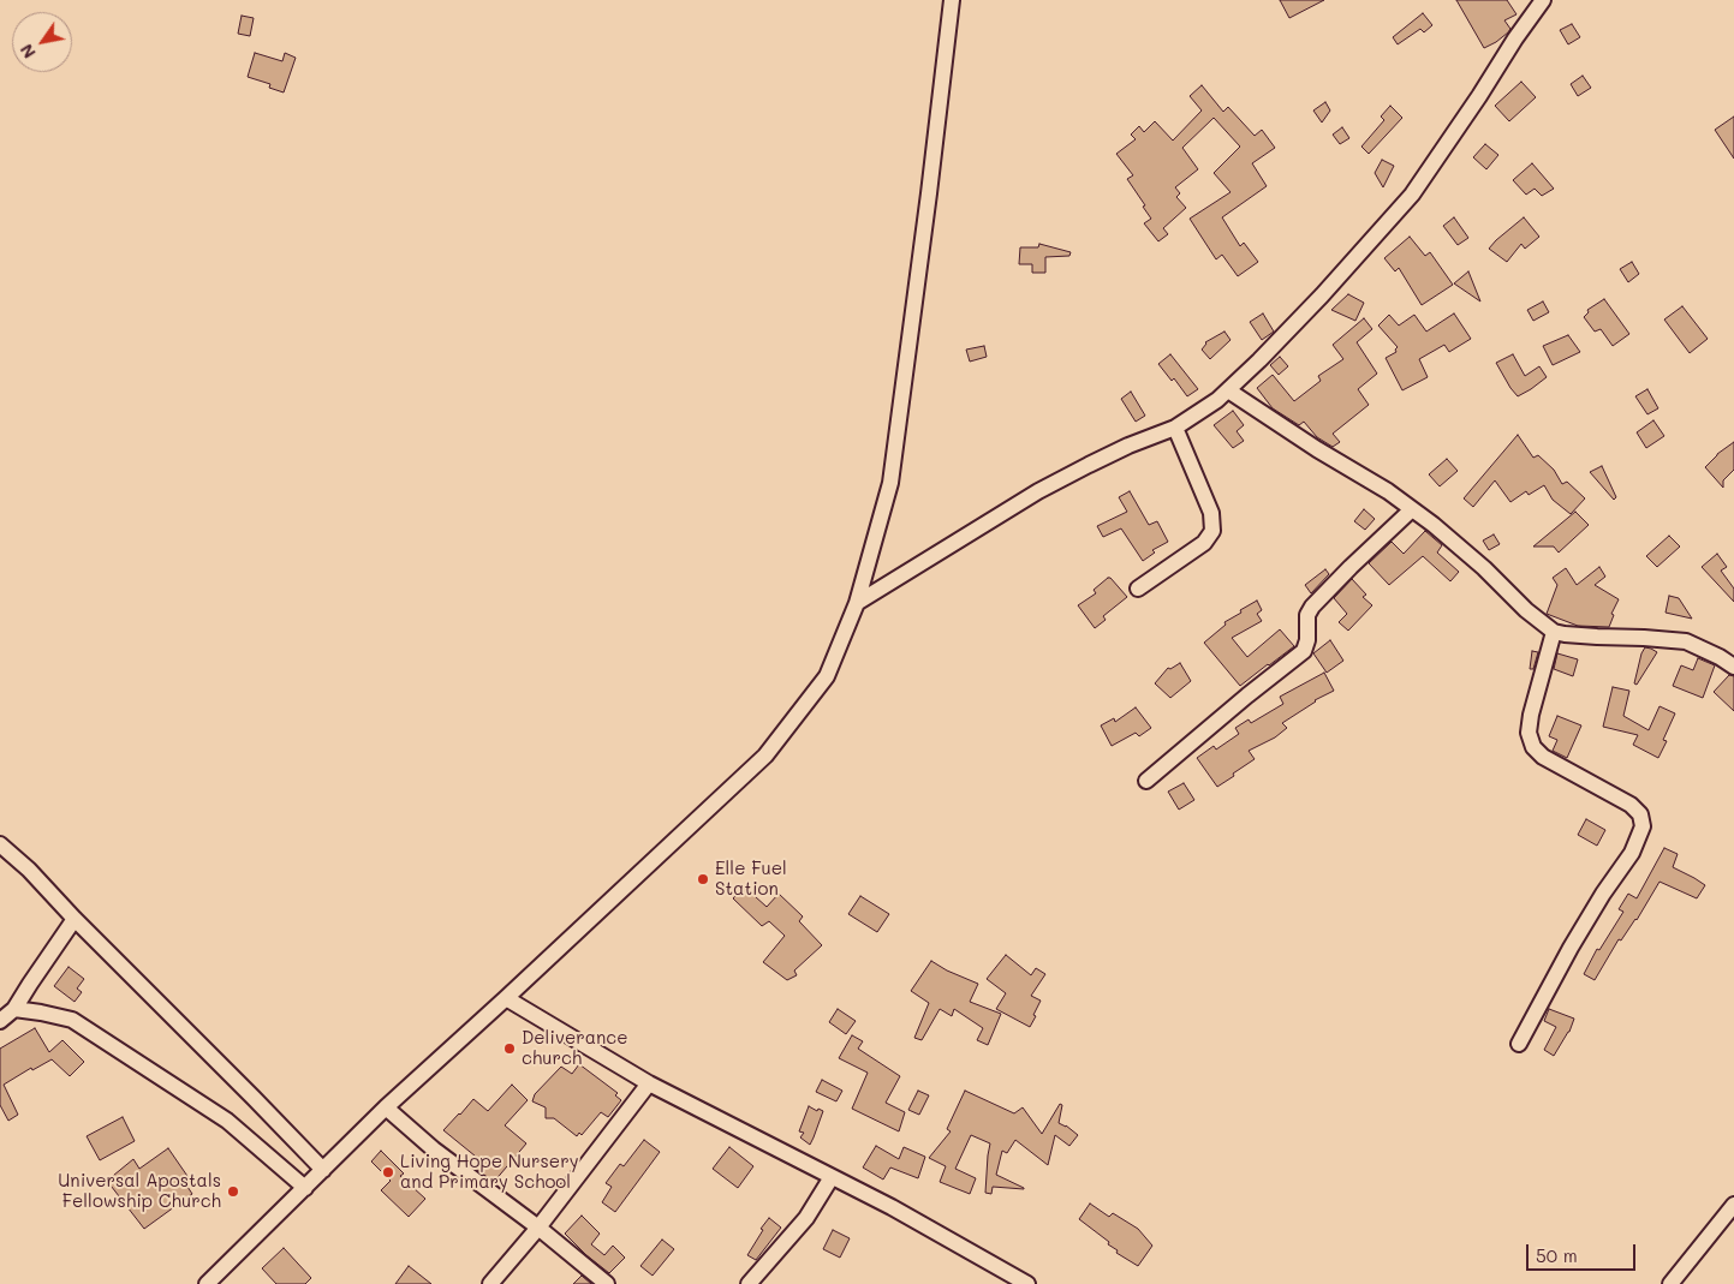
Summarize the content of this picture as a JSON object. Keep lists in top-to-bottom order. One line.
{"places":["Elle Fuel Station","Deliverance church","Living Hope Nursery and Primary School","Universal Apostals Fellowship Church"],"scale_bar":"50 m","north":"bottom left"}
